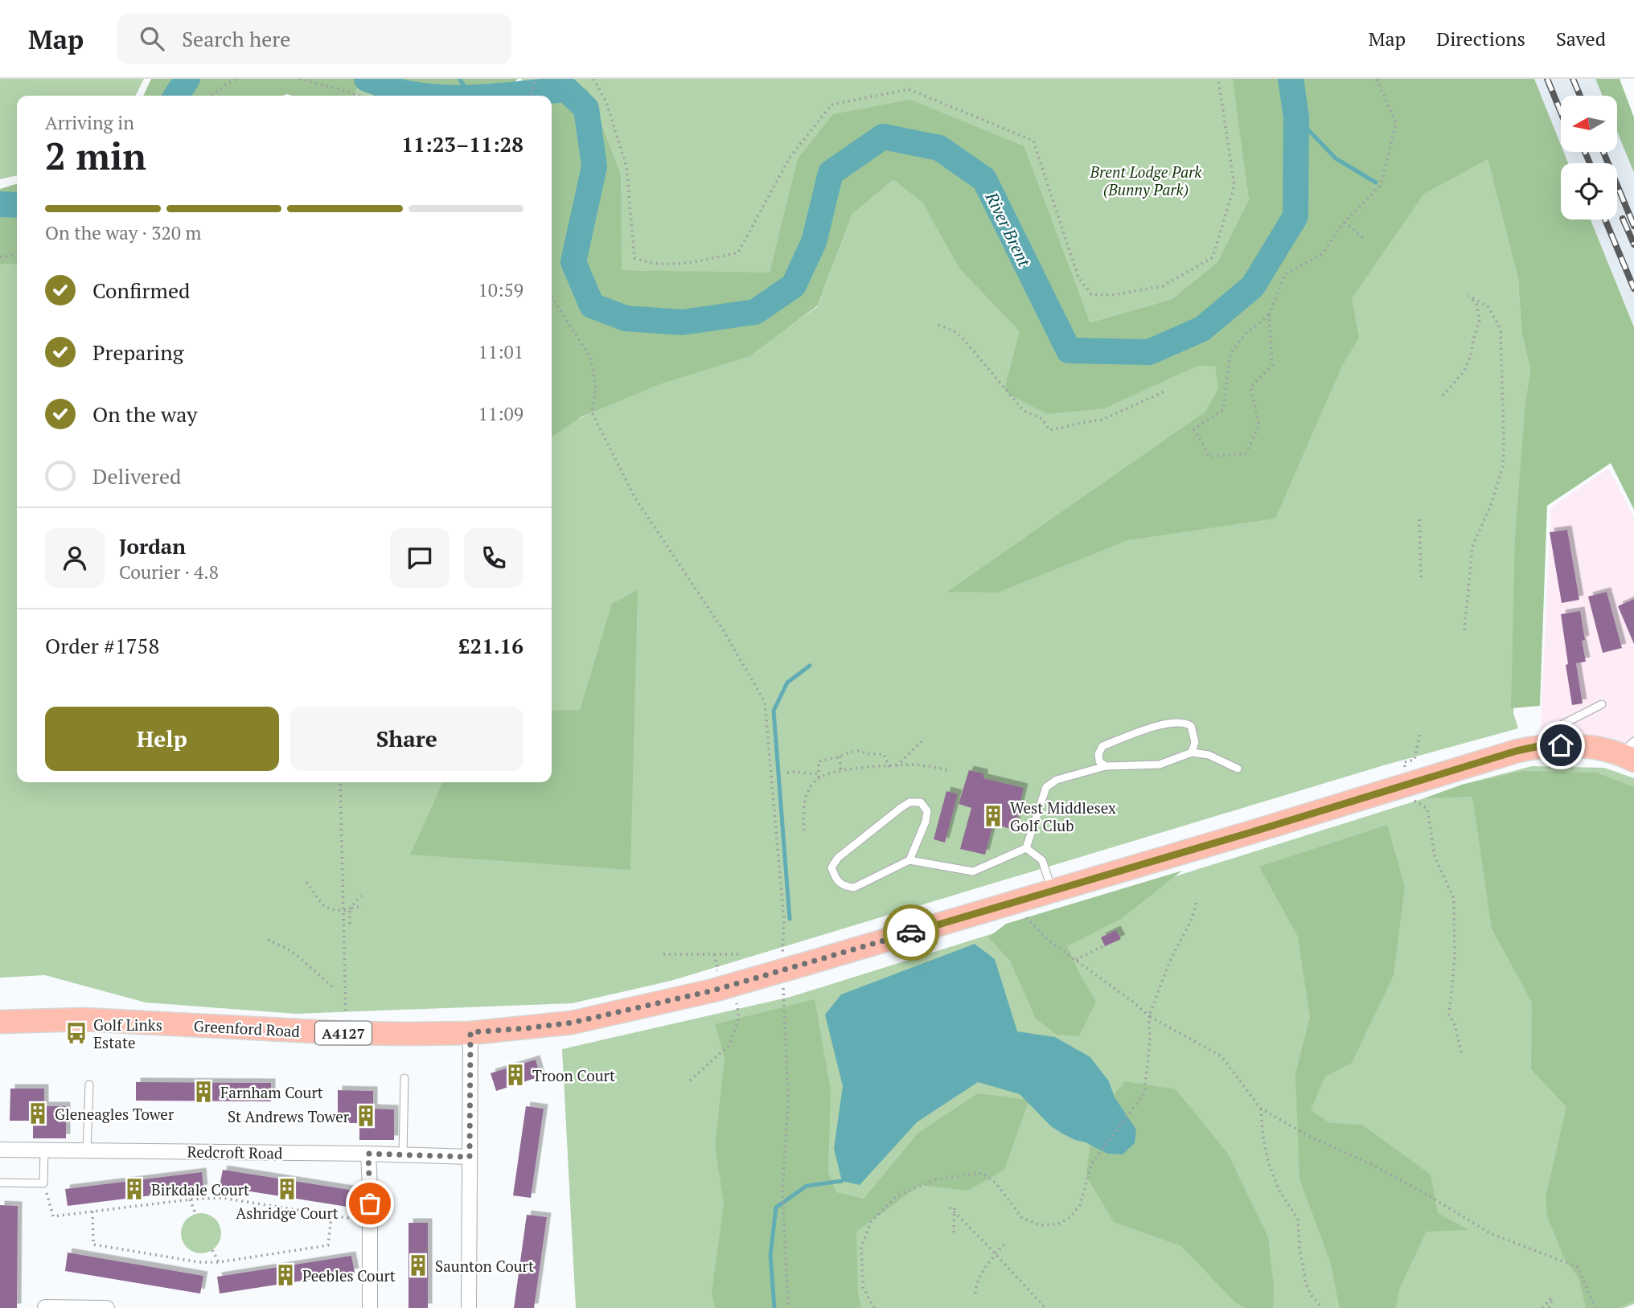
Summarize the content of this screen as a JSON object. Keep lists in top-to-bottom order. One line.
{"streets":{"main road":["Greenford Road","A4127"],"street":["Redcroft Road"]},"water":["River Brent"],"parks":["Brent Lodge Park (Bunny Park)"],"places":{"building":["West Middlesex Golf Club","Troon Court","Farnham Court","Gleneagles Tower","St Andrews Tower","Birkdale Court","Ashridge Court","Saunton Court","Peebles Court"],"bus stop":["Golf Links Estate"]},"north":"left","page":{"header":"Map","search":"Search here","nav":["Map","Directions","Saved"],"heading":["2 min","Arriving in","11:23–11:28"],"panel":["Jordan","Courier · 4.8","Order #1758","£21.16"],"bar":"On the way · 320 m","list":[["Confirmed","10:59"],["Preparing","11:01"],["On the way","11:09"],"Delivered"],"buttons":["Help","Share"]}}
